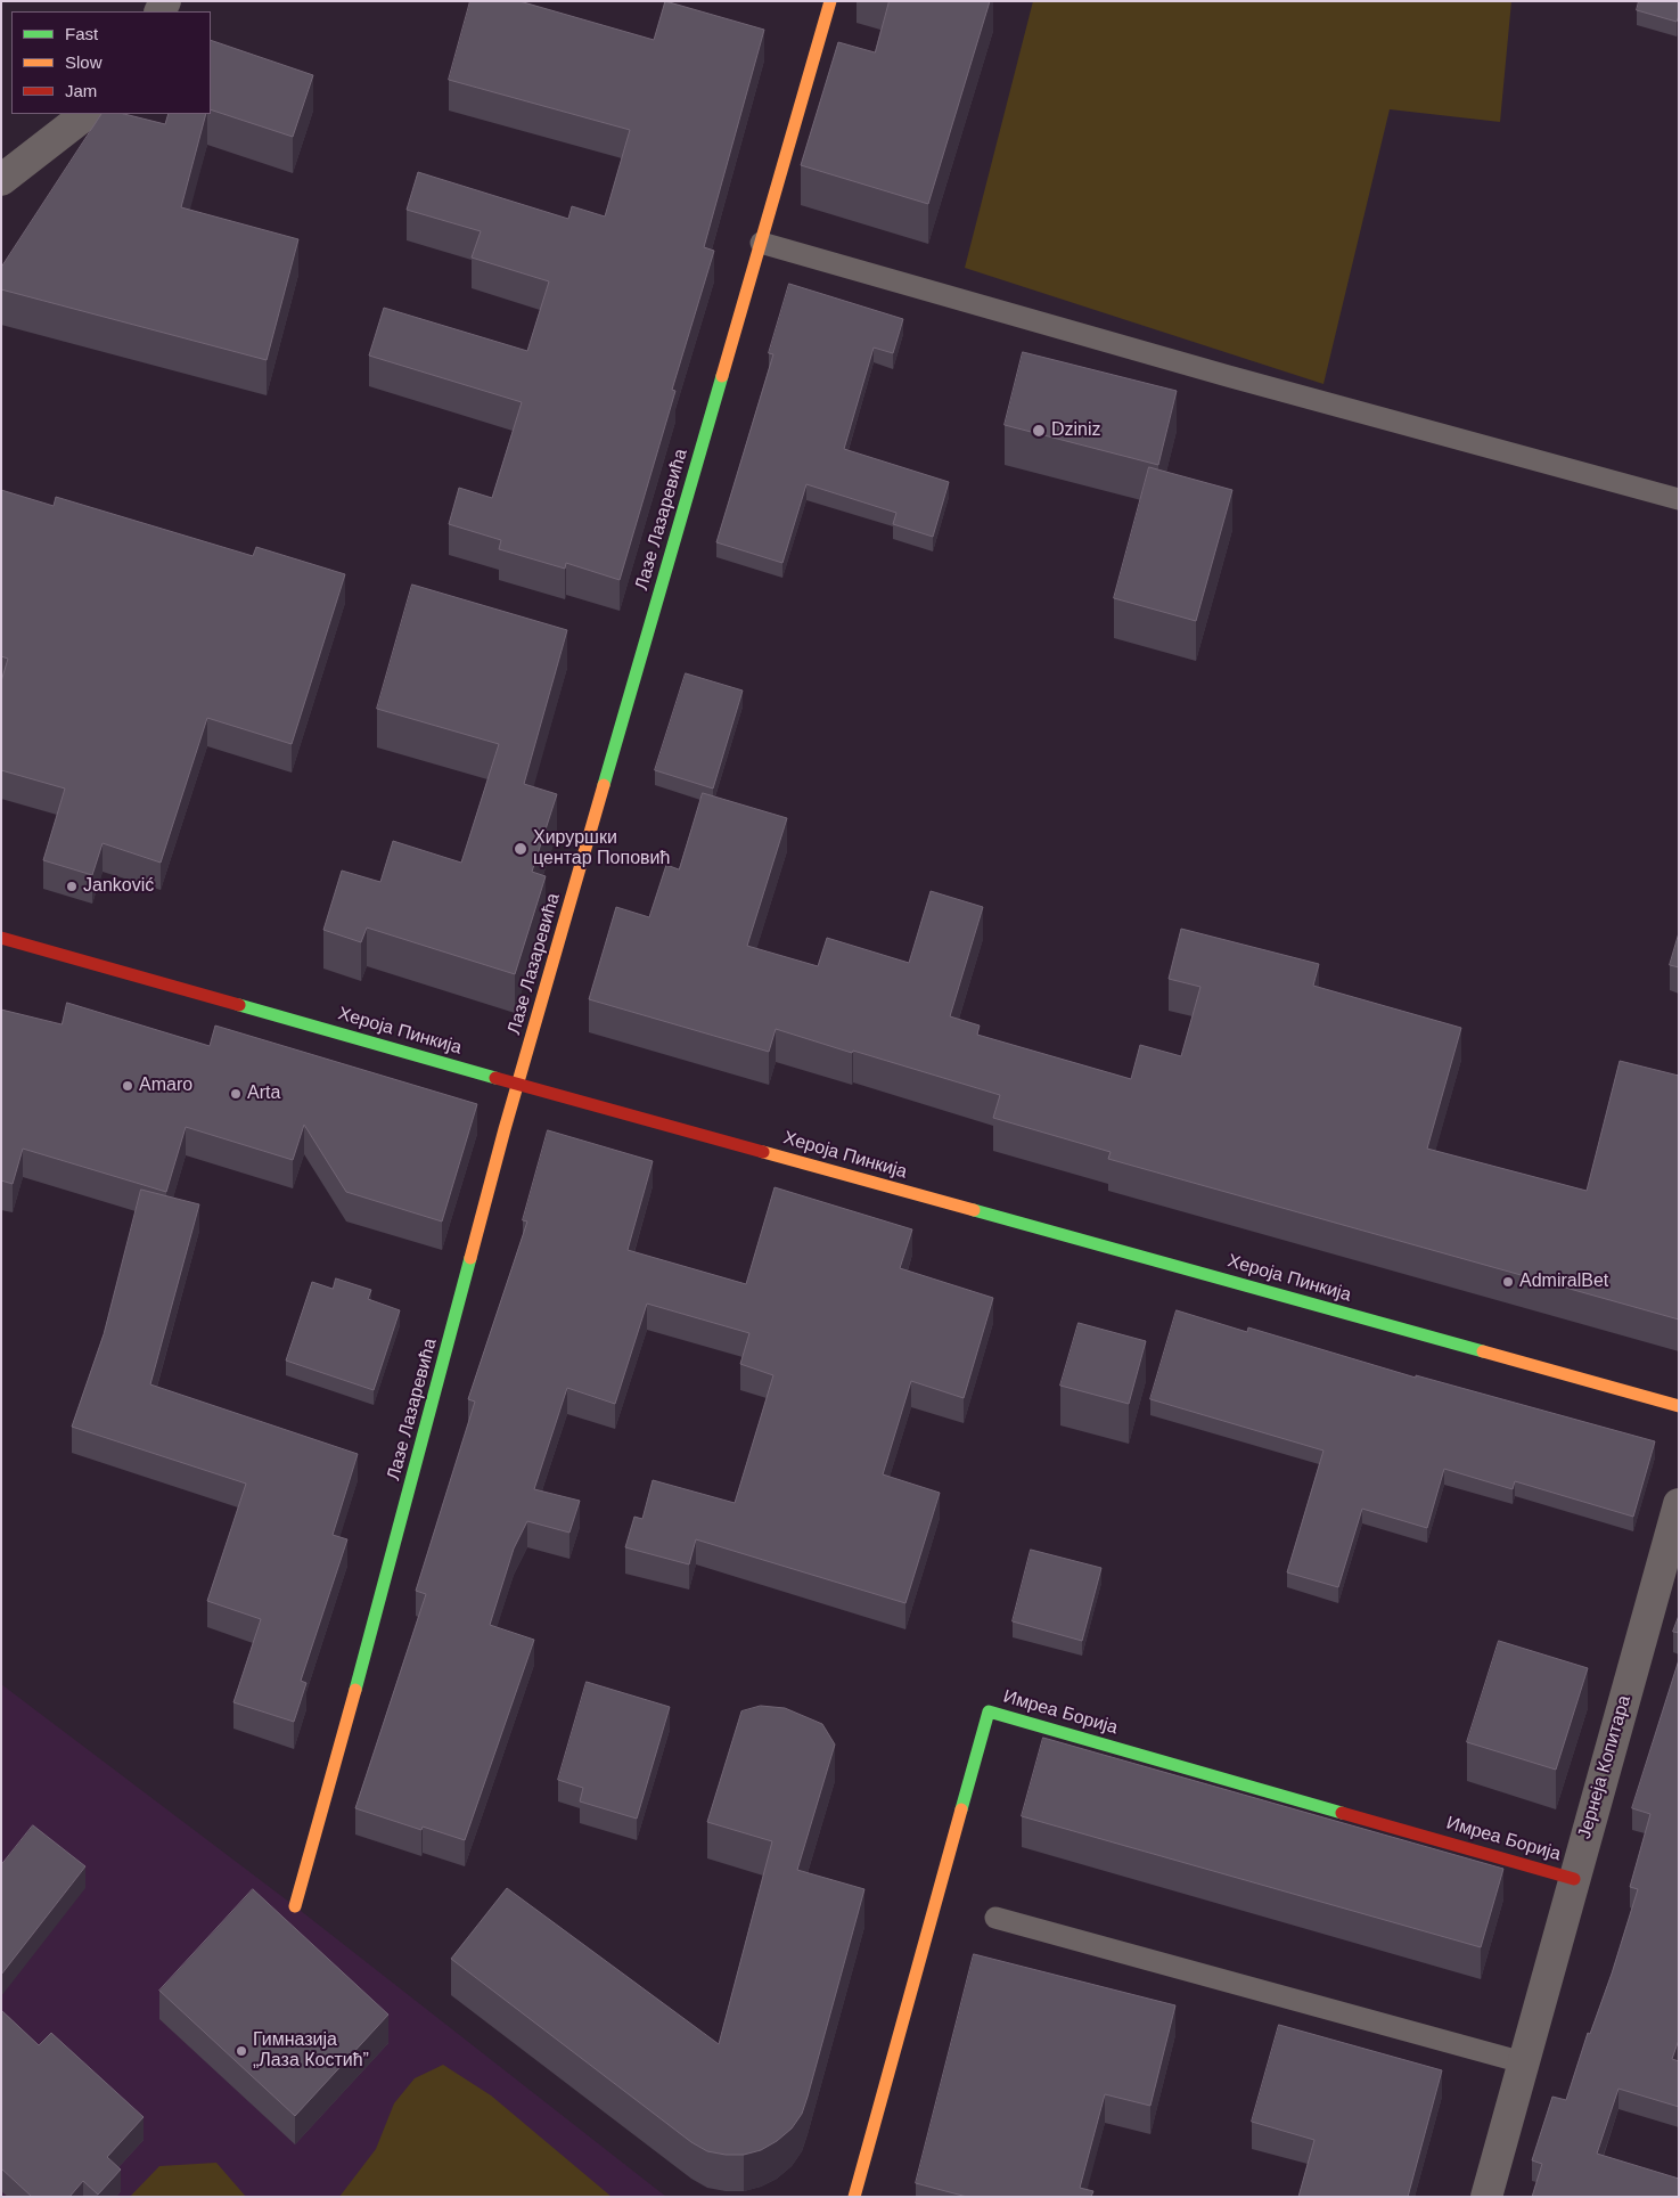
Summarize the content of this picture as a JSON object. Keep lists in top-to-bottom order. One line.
{"streets":{"street":["Лазе Лазаревића","Хероја Пинкија","Имреа Борија","Јернеја Копитара"]},"crossings":[["Лазе Лазаревића","Хероја Пинкија"],["Имреа Борија","Јернеја Копитара"]],"places":["Dziniz","Хируршки центар Поповић","Janković","Amaro","Arta","AdmiralBet","Гимназија „Лаза Костић”"],"legend":["Fast","Slow","Jam"]}
